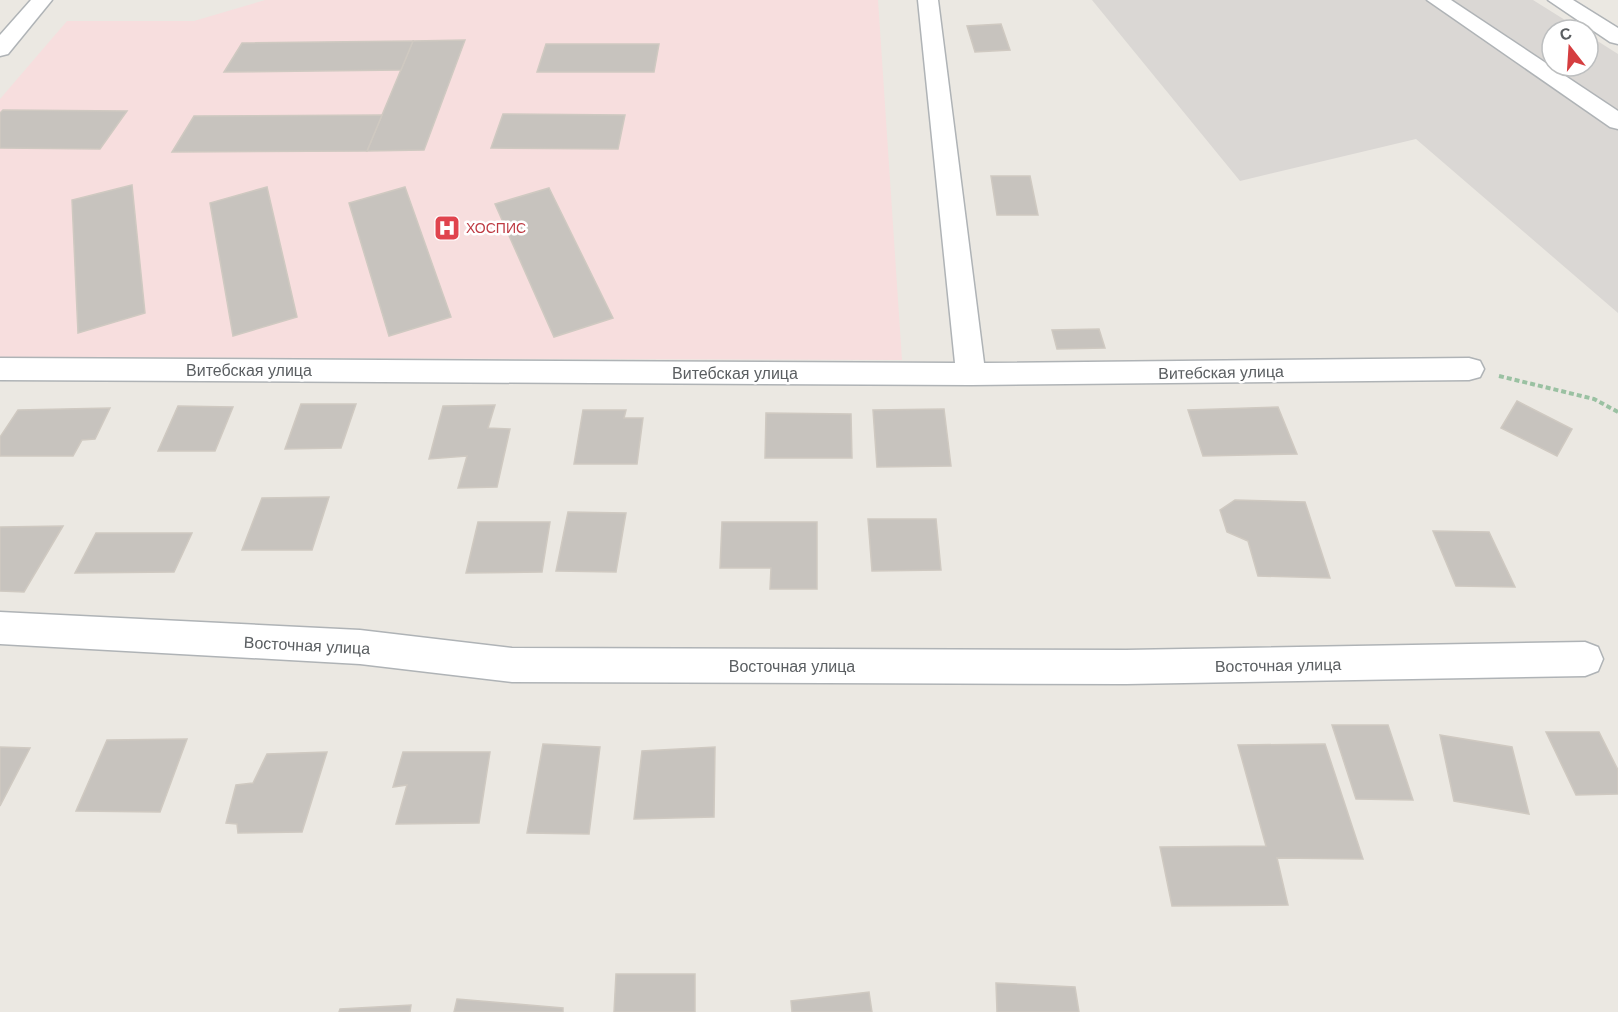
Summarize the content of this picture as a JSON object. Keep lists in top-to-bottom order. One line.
{"streets":{"street":["Витебская улица","Восточная улица"]},"places":{"hospital":["ХОСПИС"]},"north":"top"}
